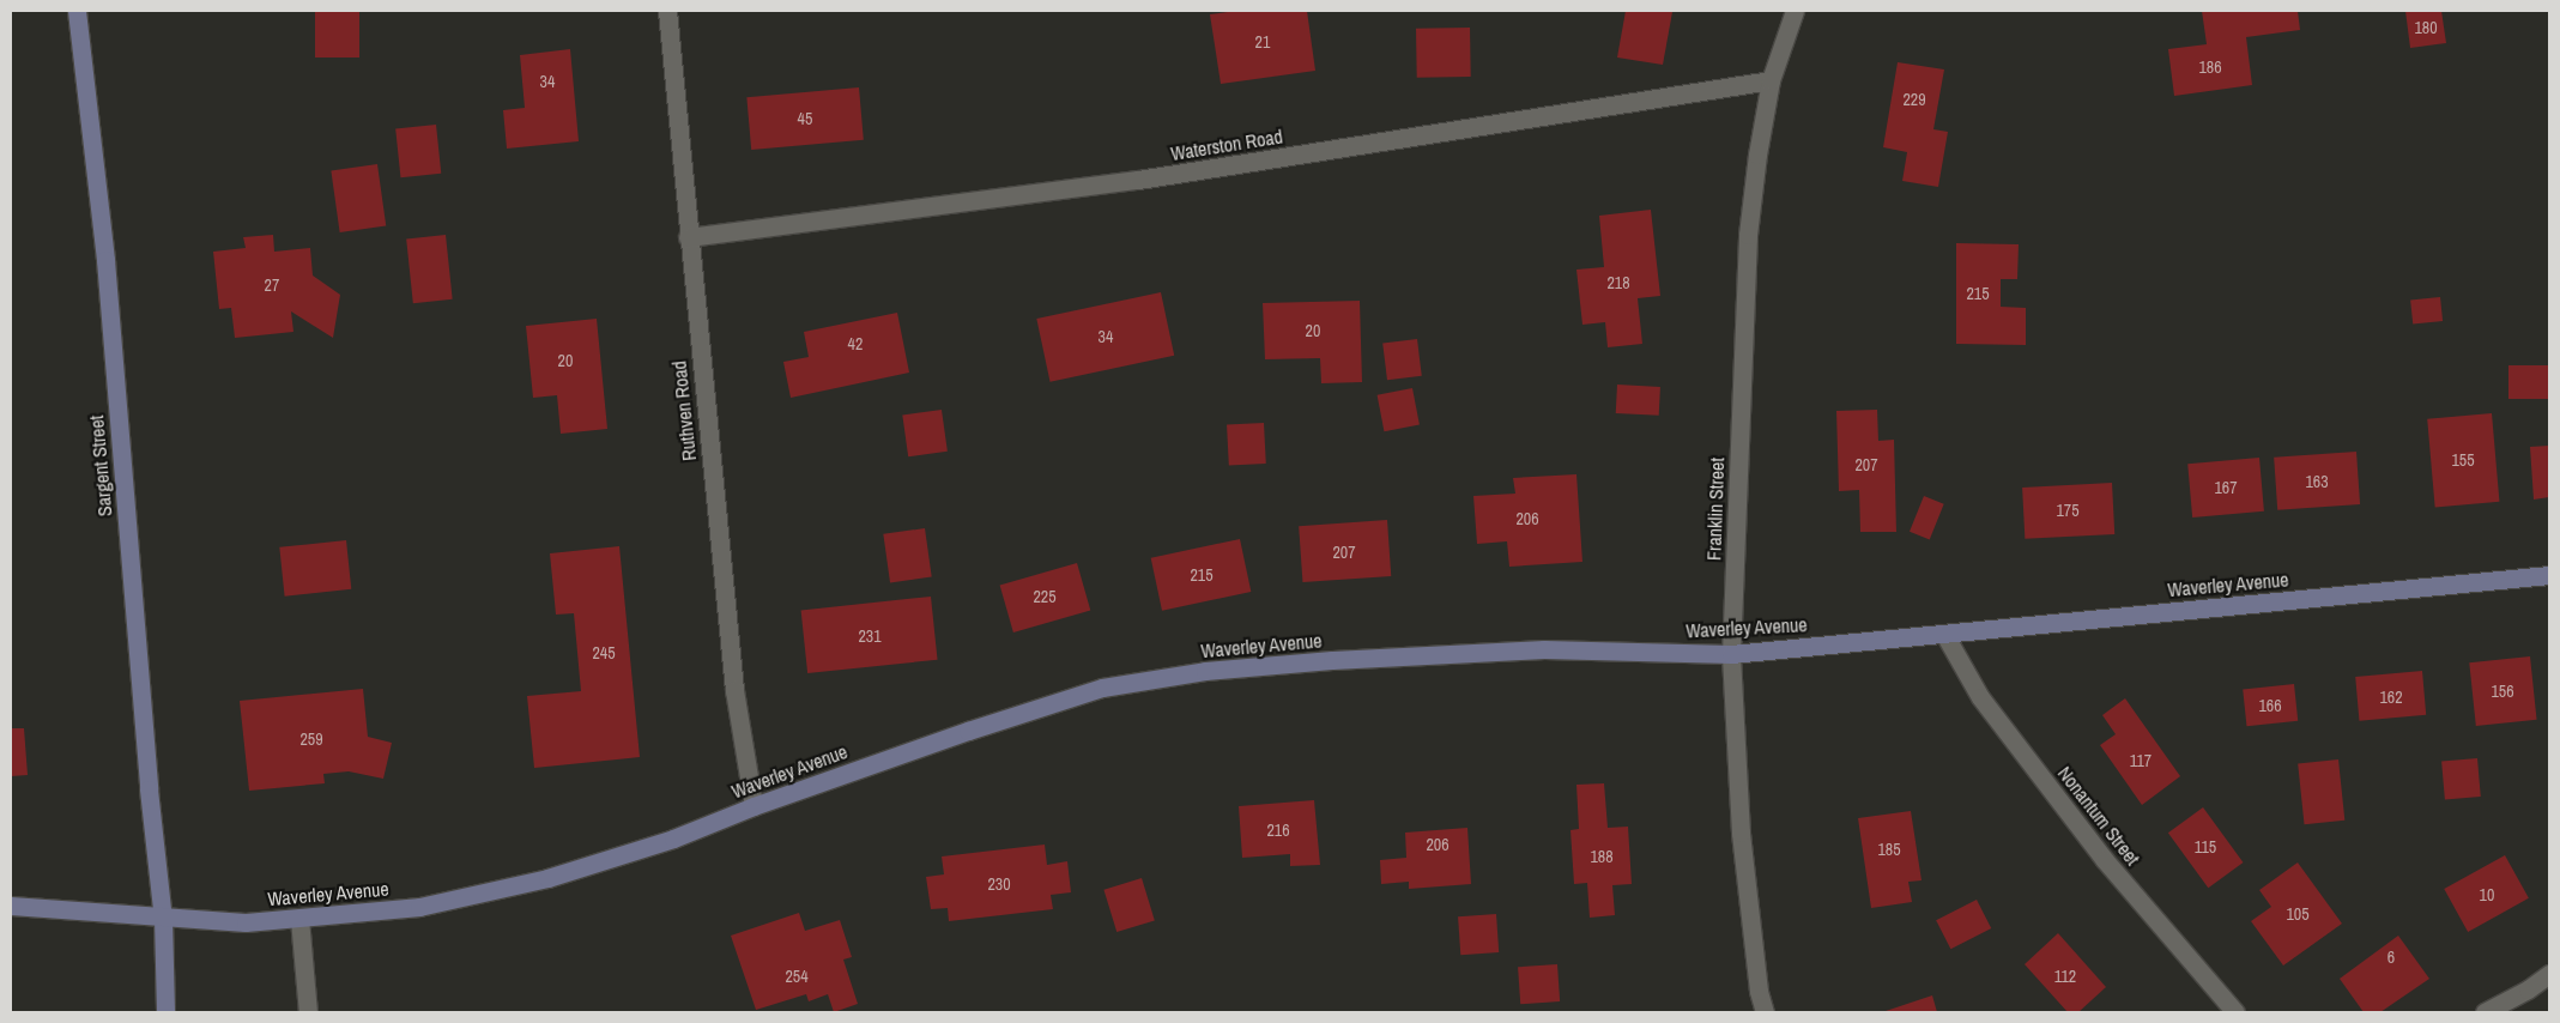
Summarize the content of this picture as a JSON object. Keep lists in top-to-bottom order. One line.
{"streets":{"street":["Waterston Road","Ruthven Road","Sargent Street","Franklin Street","Waverley Avenue","Nonantum Street"]},"crossings":[["Waterston Road","Ruthven Road"],["Waterston Road","Franklin Street"],["Ruthven Road","Waverley Avenue"],["Sargent Street","Waverley Avenue"],["Franklin Street","Waverley Avenue"],["Waverley Avenue","Nonantum Street"]],"house_numbers":["180","21","186","34","229","45","218","27","215","20","34","42","20","155","207","163","167","175","206","207","215","225","231","245","156","162","166","259","117","216","206","115","185","188","230","10","105","6","254","112"]}
